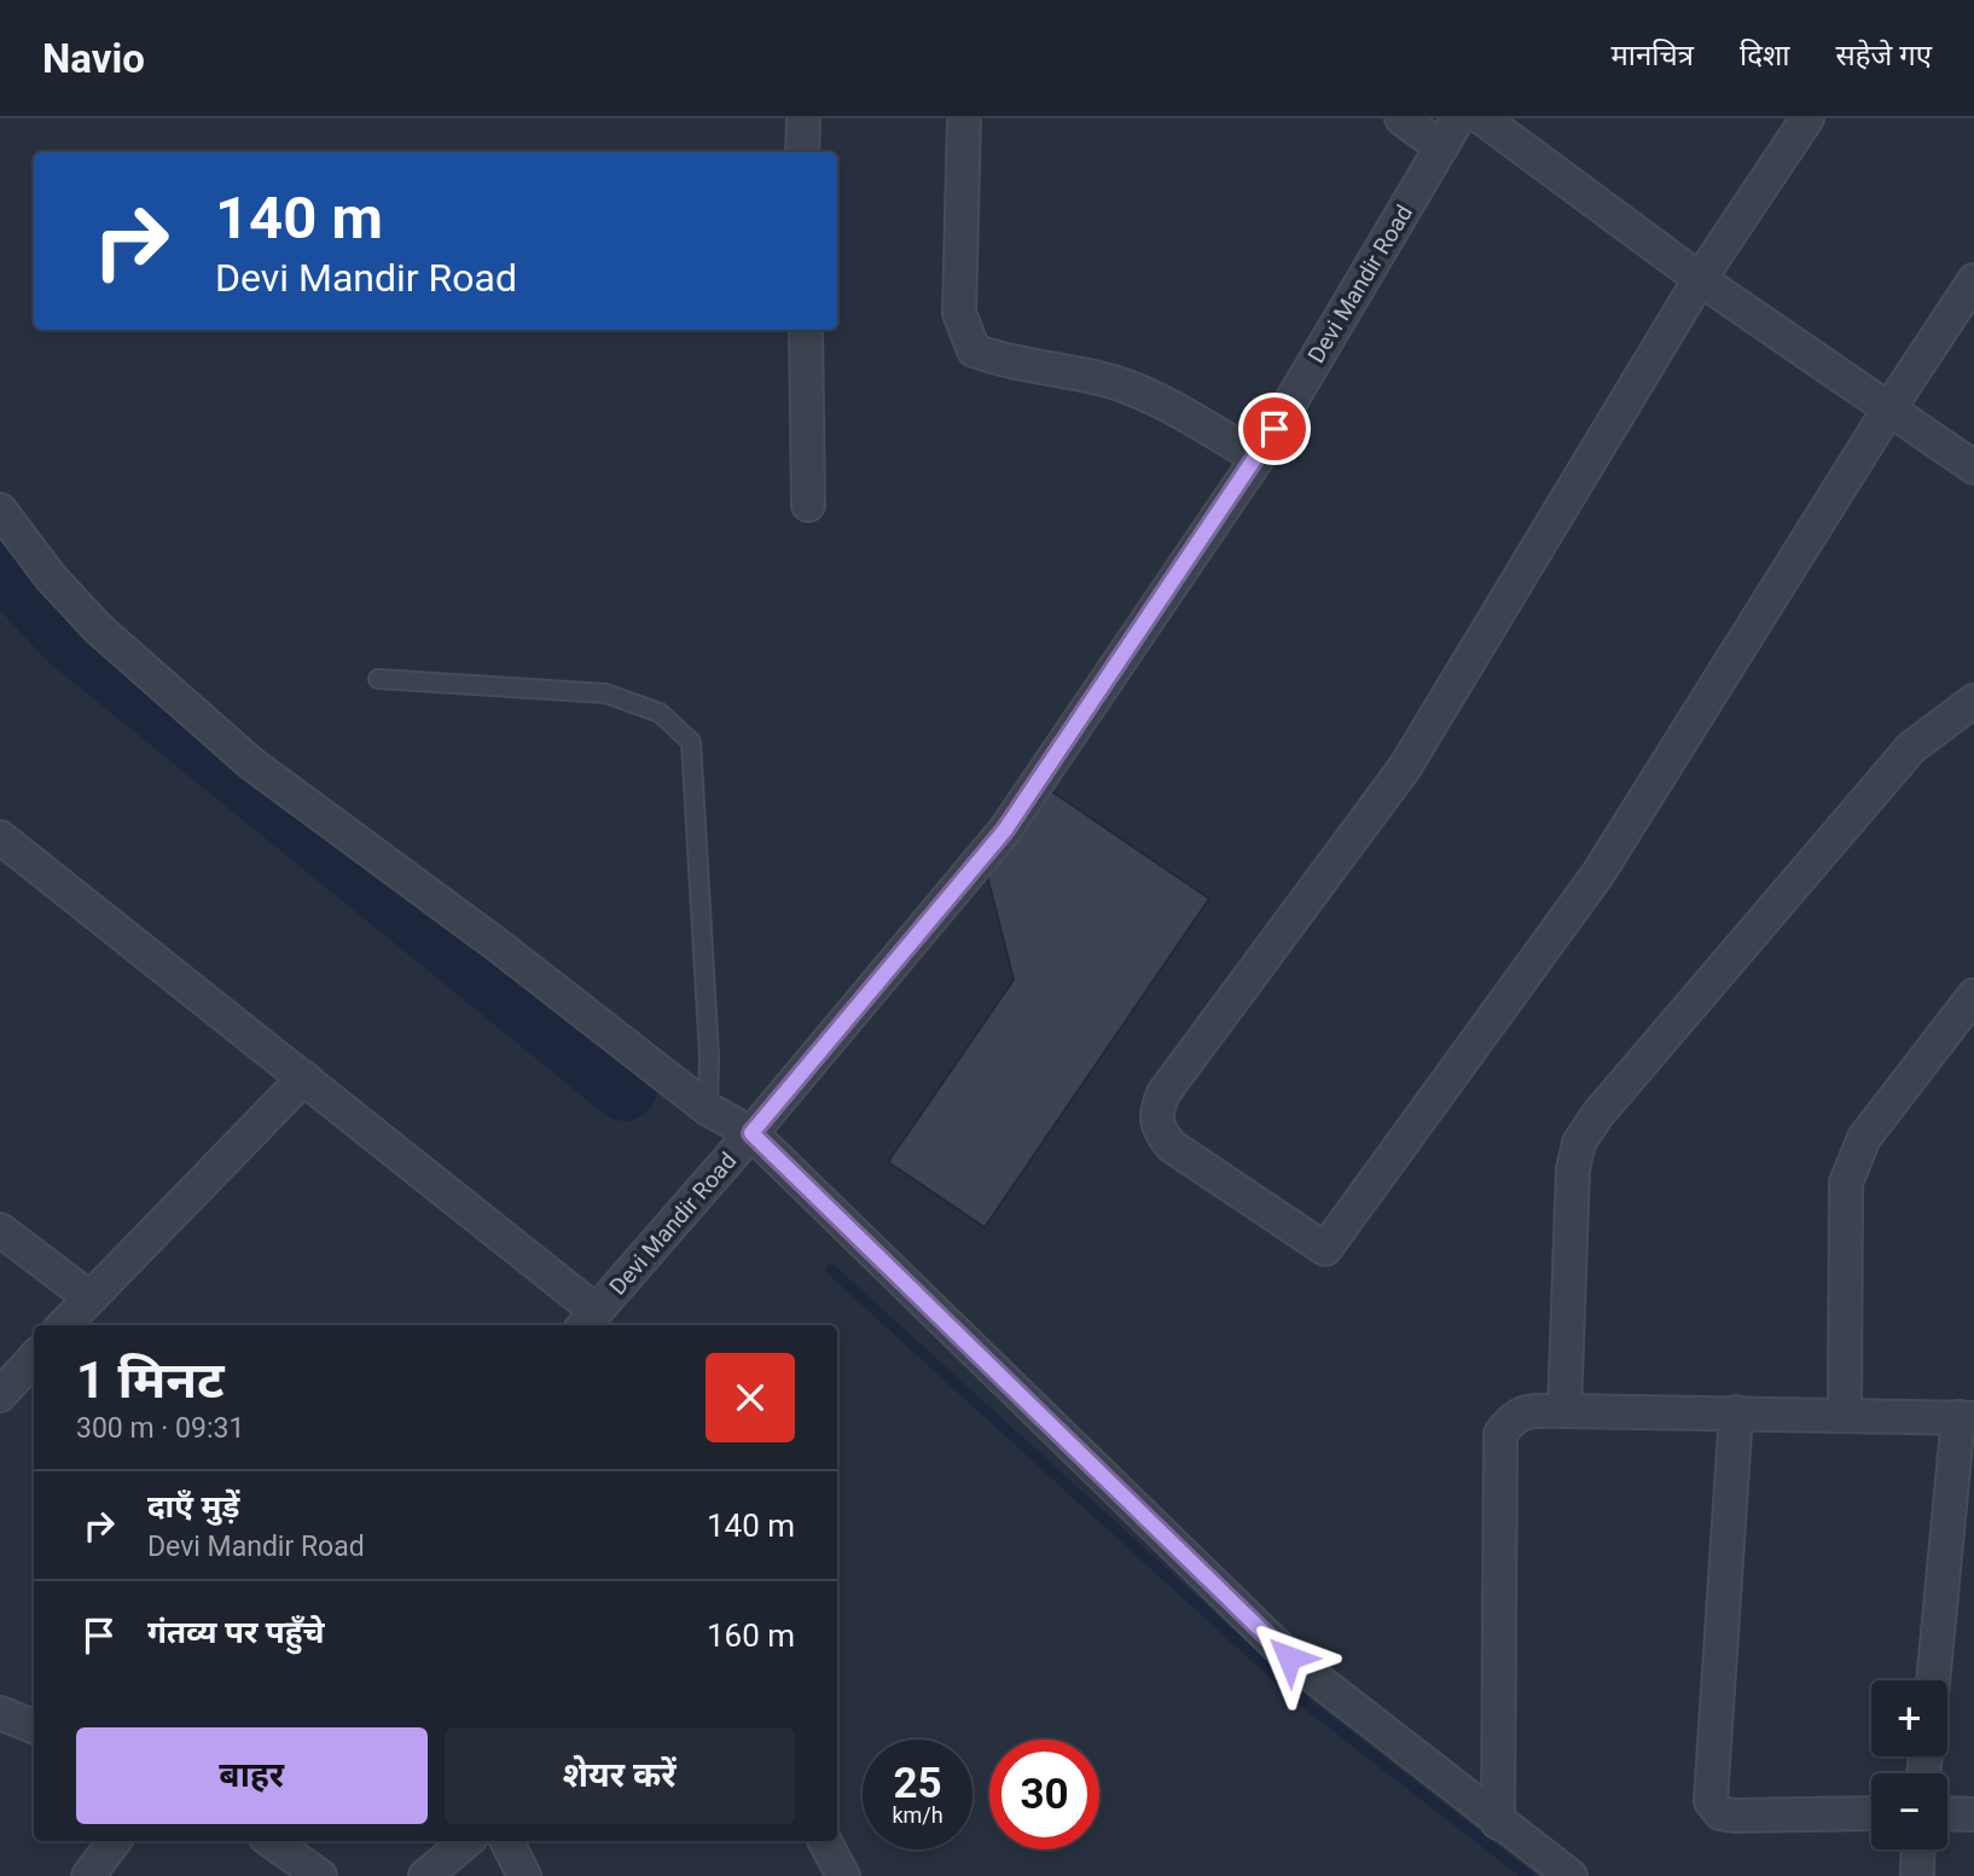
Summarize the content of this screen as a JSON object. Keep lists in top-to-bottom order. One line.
{"streets":{"street":["Devi Mandir Road"]},"page":{"header":"Navio","nav":["मानचित्र","दिशा","सहेजे गए"],"turn":["140 m","Devi Mandir Road"],"heading":["1 मिनट","300 m · 09:31"],"list":[{"name":"दाएँ मुड़ें","note":"Devi Mandir Road","value":"140 m"},{"name":"गंतव्य पर पहुँचे","value":"160 m"}],"map_buttons":["+","−"],"buttons":["बाहर","शेयर करें"],"speed":"25 km/h","limit":"30"}}
